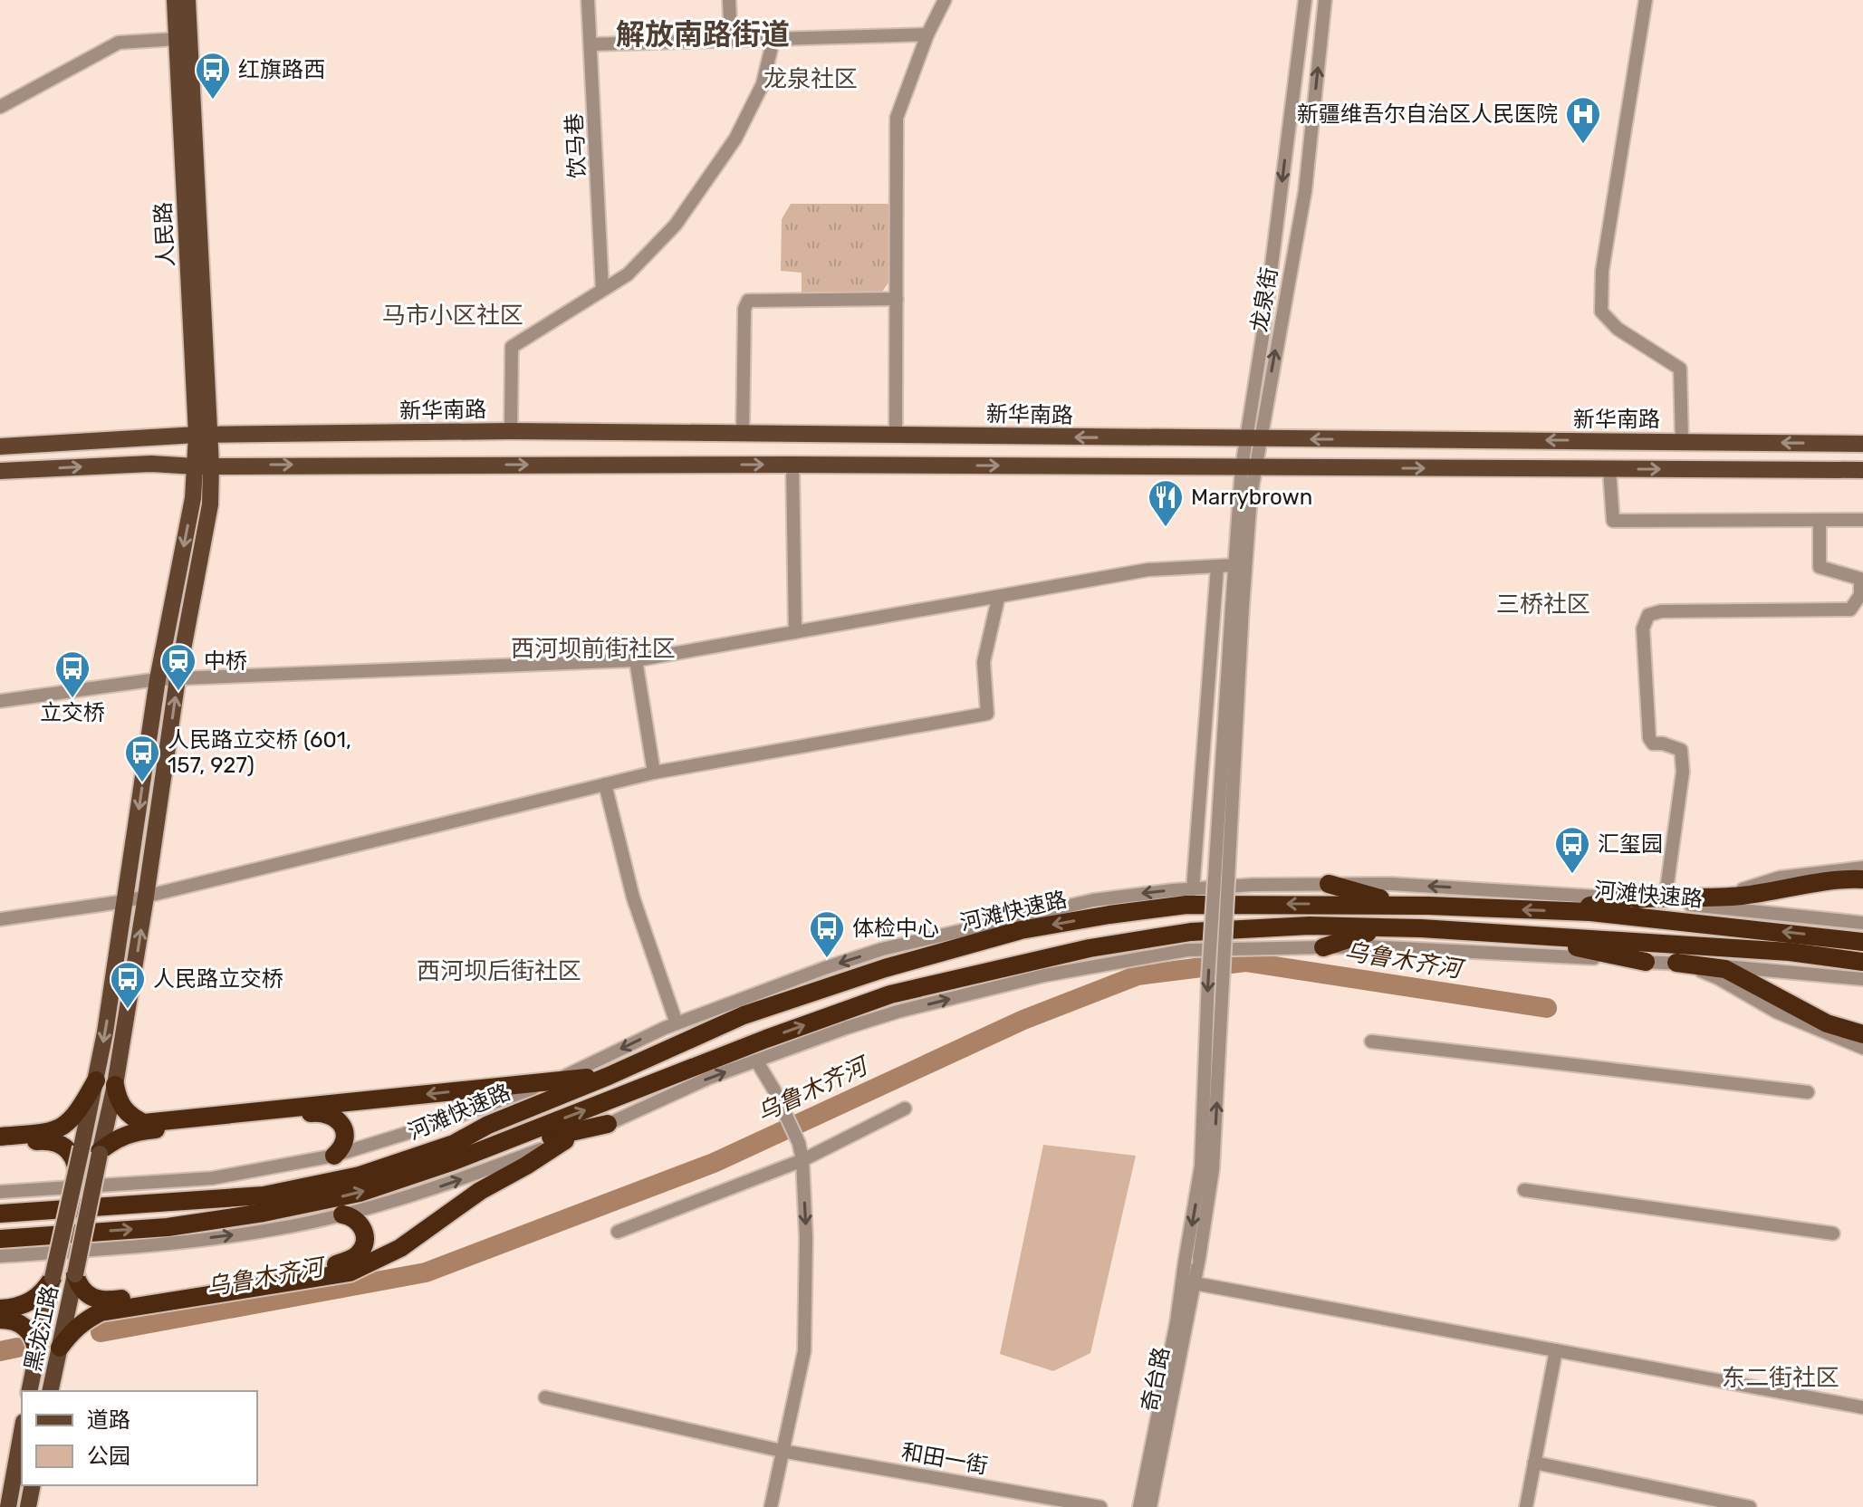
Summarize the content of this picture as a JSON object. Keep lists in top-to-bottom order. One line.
{"streets":{"highway":["河滩快速路"],"main road":["人民路","新华南路","黑龙江路"],"street":["饮马巷","龙泉街","奇台路","和田一街"]},"crossings":[["人民路","新华南路"],["龙泉街","新华南路"],["龙泉街","奇台路"]],"districts":["解放南路街道","龙泉社区","马市小区社区","三桥社区","西河坝前街社区","西河坝后街社区","东二街社区"],"water":["乌鲁木齐河"],"places":{"bus stop":["红旗路西","立交桥","人民路立交桥 (601, 157, 927)","汇玺园","体检中心","人民路立交桥"],"hospital":["新疆维吾尔自治区人民医院"],"restaurant":["Marrybrown"],"station":["中桥"]},"legend":["道路","公园"]}
